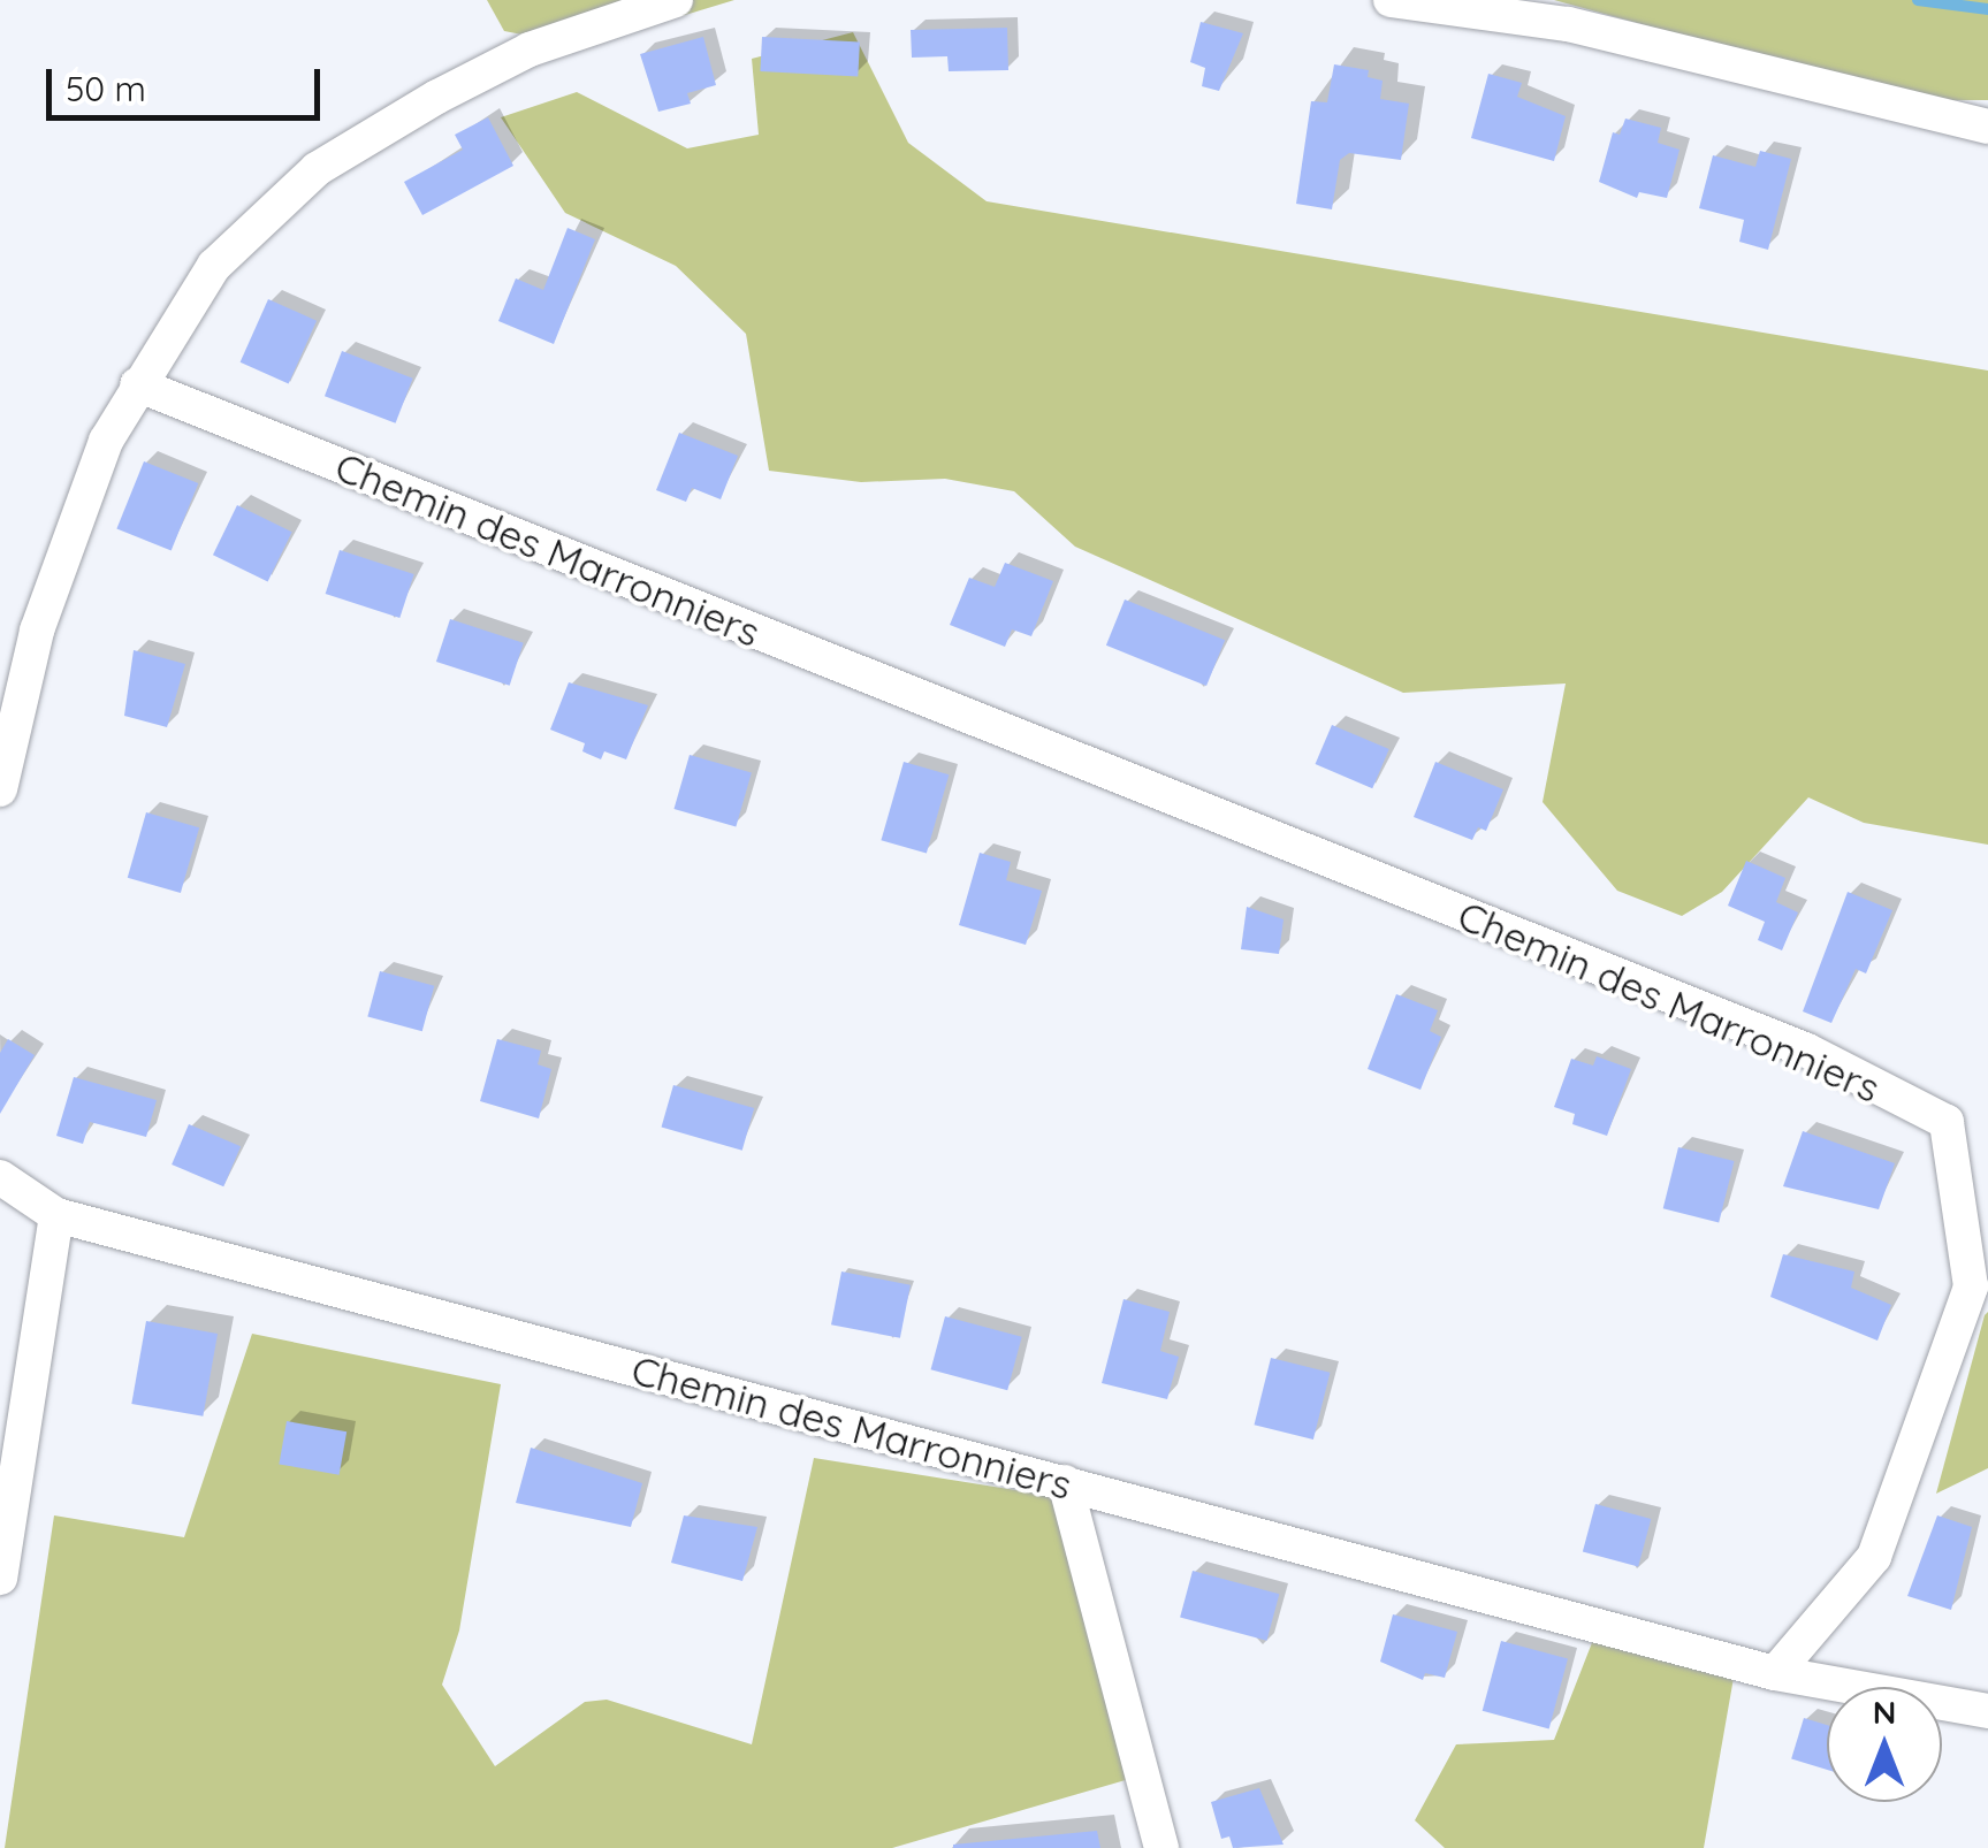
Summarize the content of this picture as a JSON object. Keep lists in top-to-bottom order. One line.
{"streets":{"street":["Chemin des Marronniers"]},"scale_bar":"50 m","north":"top"}
